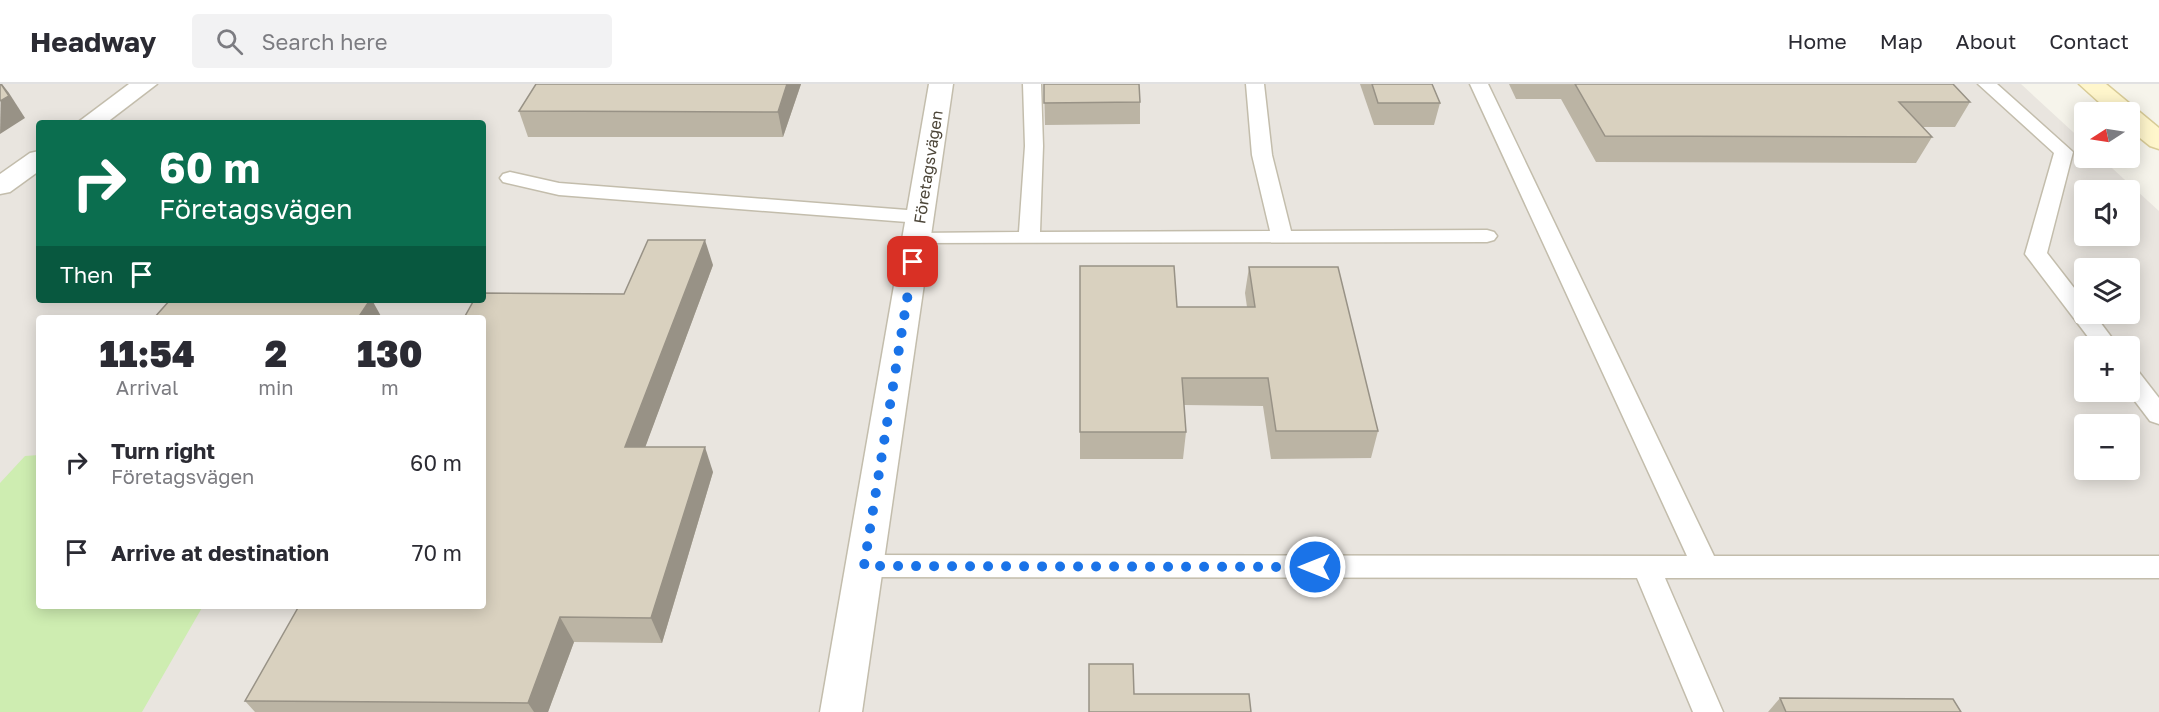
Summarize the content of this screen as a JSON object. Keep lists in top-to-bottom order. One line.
{"streets":{"street":["Företagsvägen"]},"north":"left","page":{"header":"Headway","search":"Search here","nav":["Home","Map","About","Contact"],"map_buttons":["+","−"],"turn":["60 m","Företagsvägen"],"then":"Then","eta":["11:54","Arrival","2","min","130","m"],"list":[{"name":"Turn right","note":"Företagsvägen","value":"60 m"},{"name":"Arrive at destination","value":"70 m"}]}}
